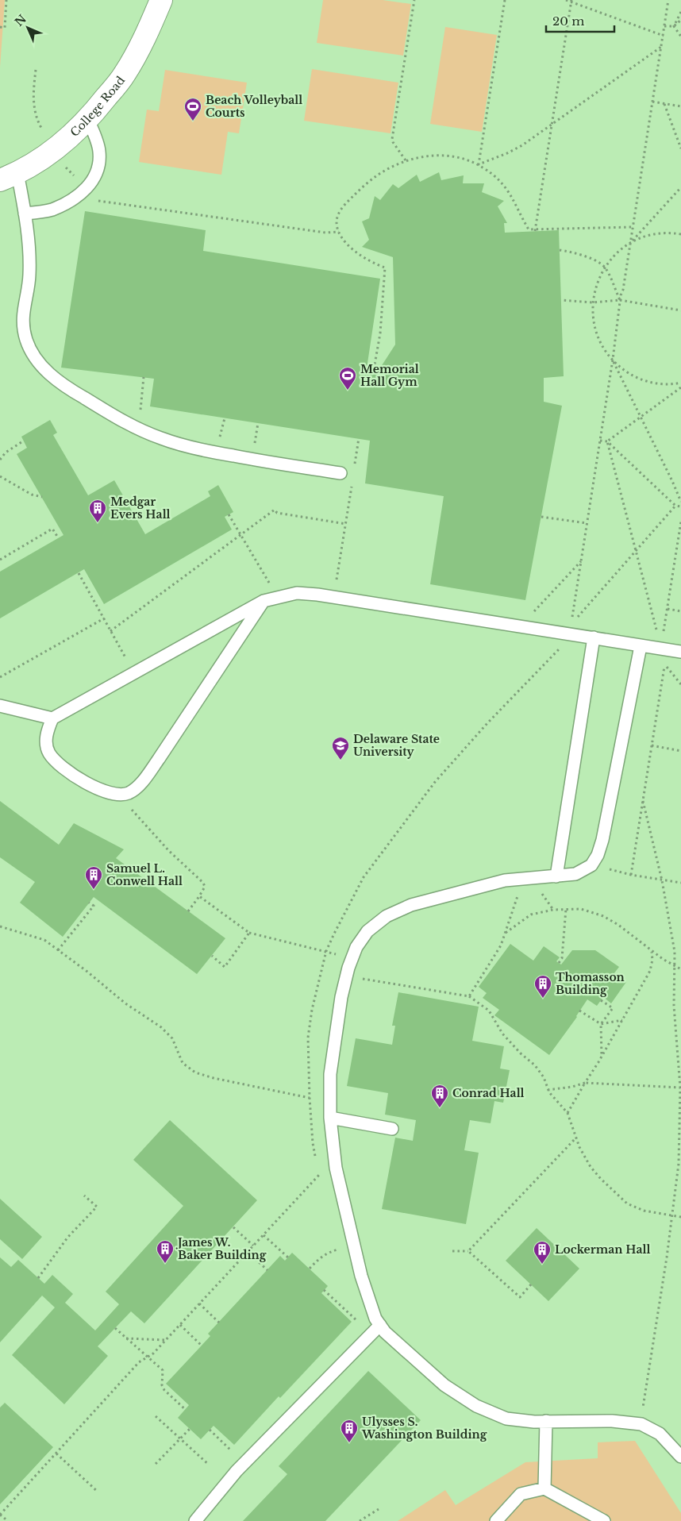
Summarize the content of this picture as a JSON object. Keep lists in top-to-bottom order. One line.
{"streets":{"street":["College Road"]},"places":{"sports":["Beach Volleyball Courts","Memorial Hall Gym"],"building":["Medgar Evers Hall","Samuel L. Conwell Hall","Thomasson Building","Conrad Hall","James W. Baker Building","Lockerman Hall","Ulysses S. Washington Building"],"school or university":["Delaware State University"]},"scale_bar":"20 m","north":"top left"}
